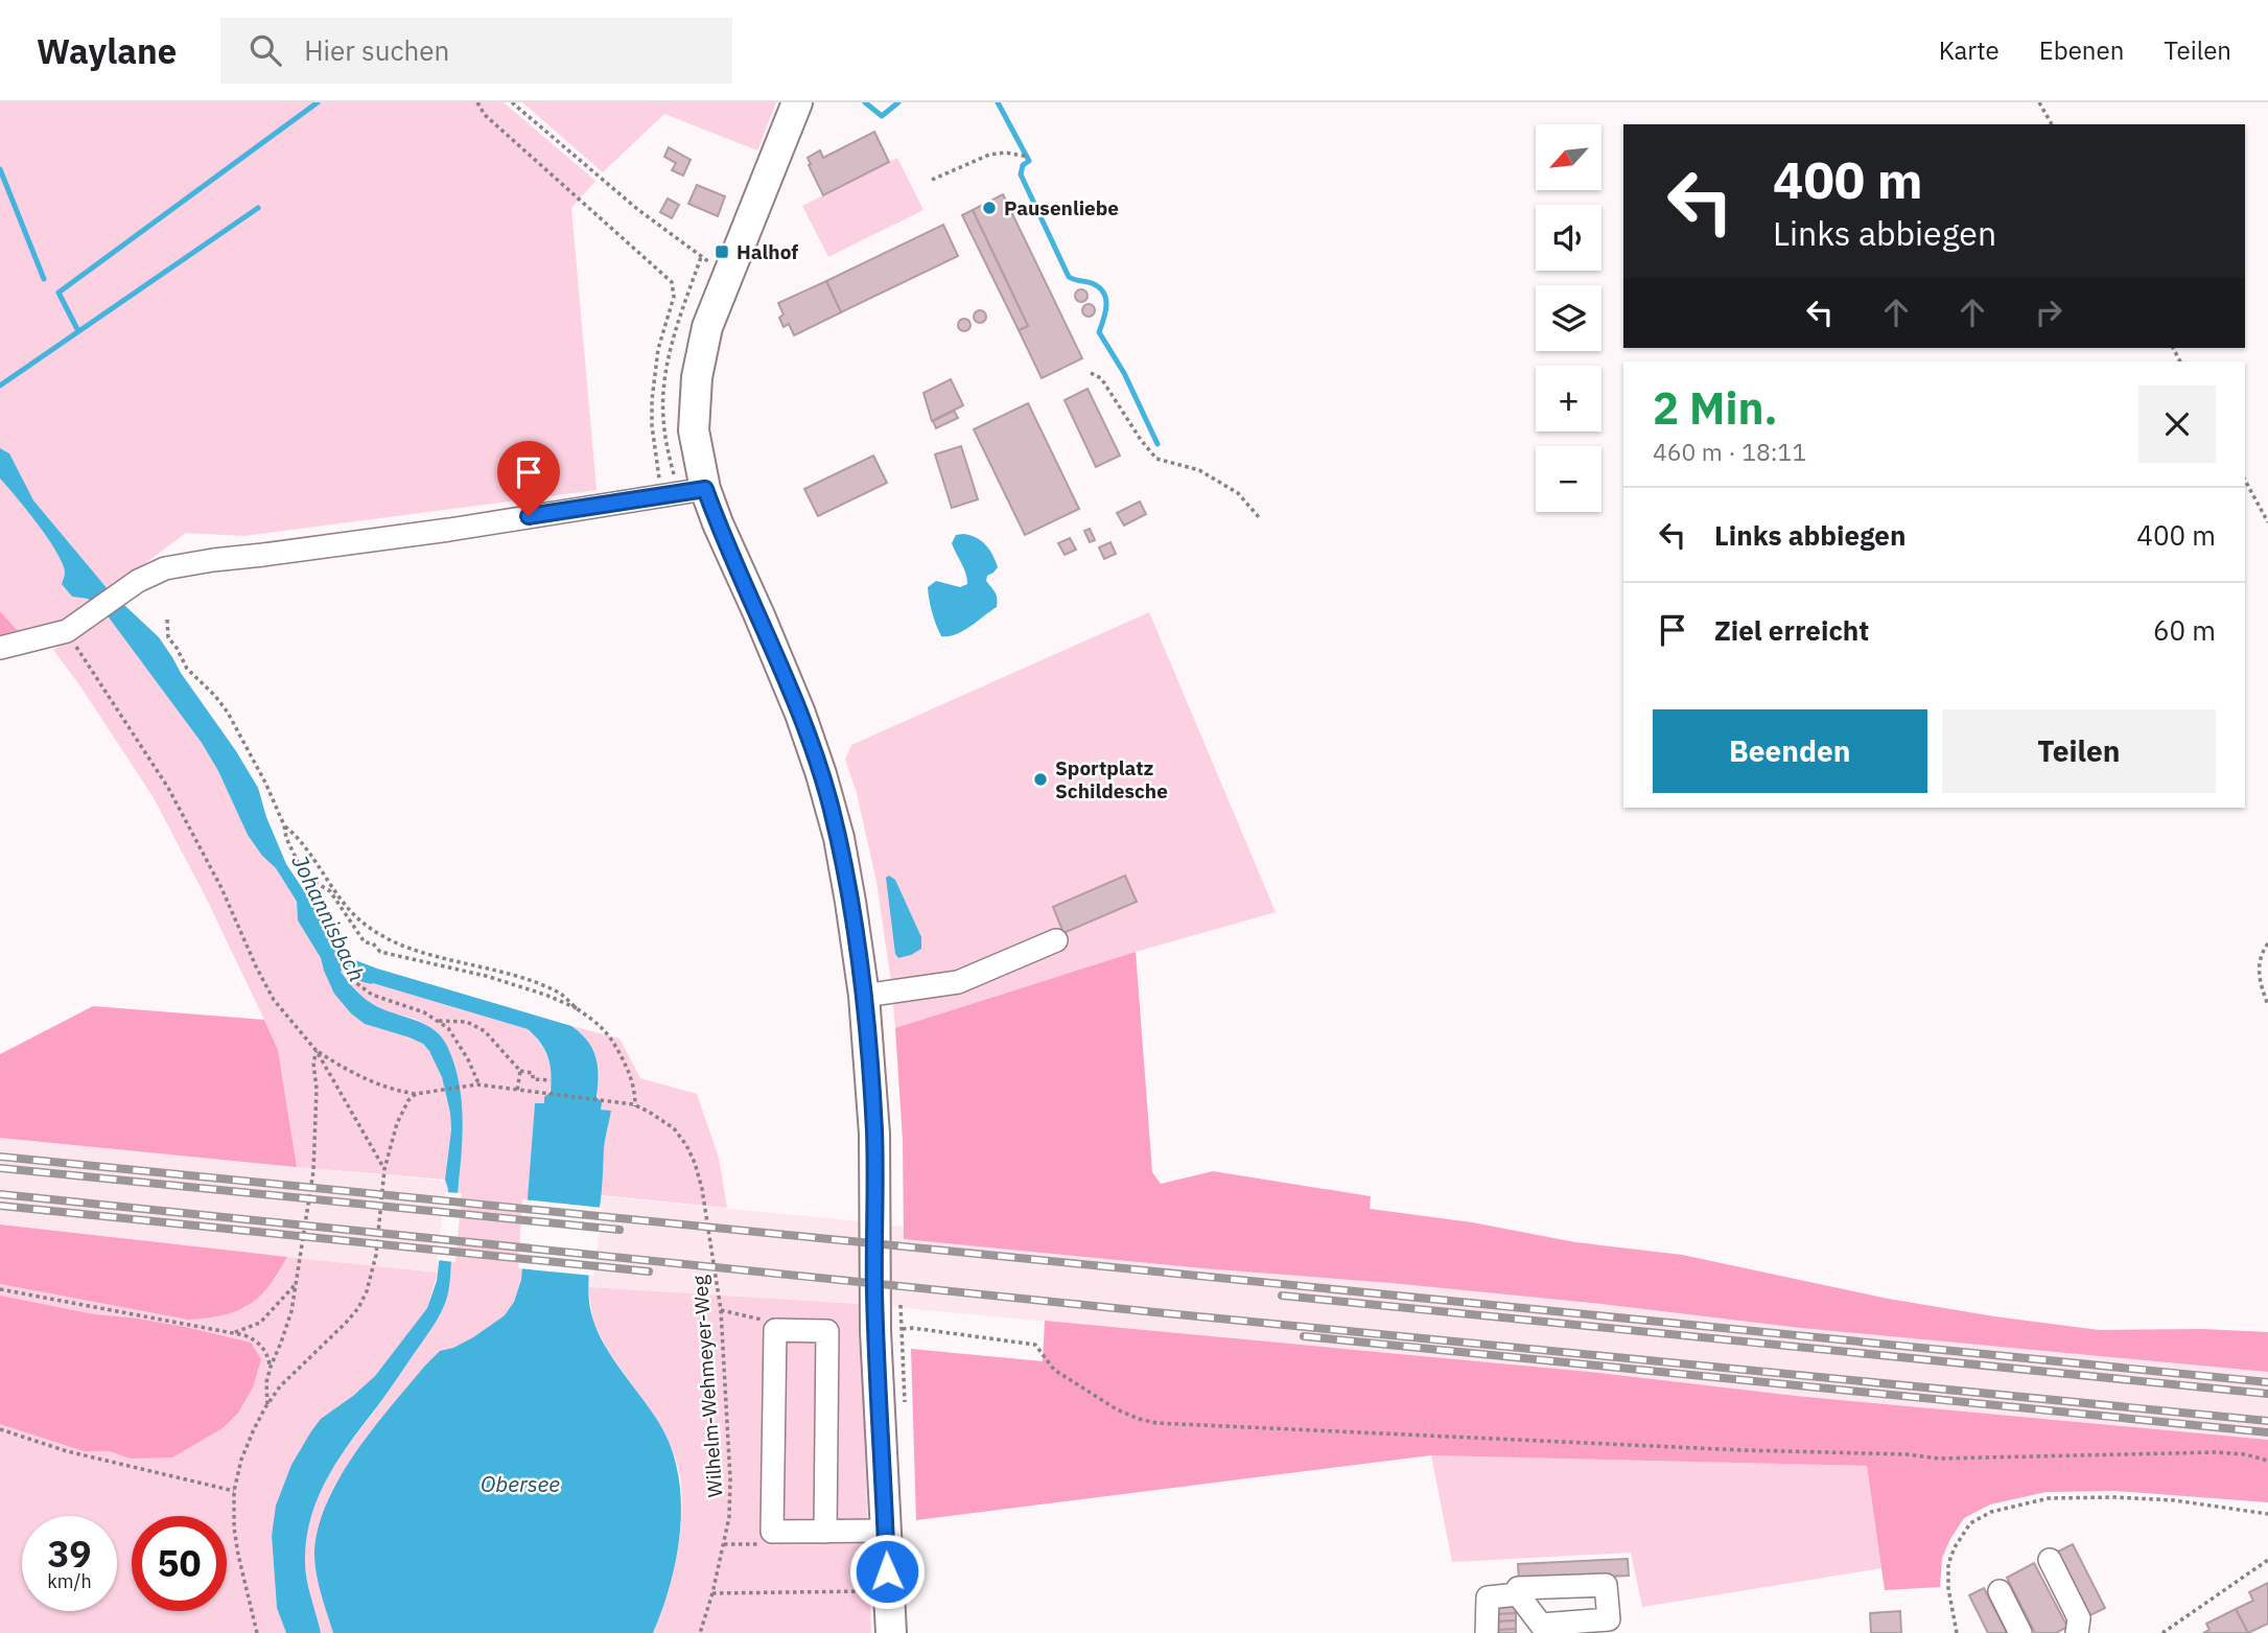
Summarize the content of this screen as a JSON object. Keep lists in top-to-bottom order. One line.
{"streets":{"path":["Wilhelm-Wehmeyer-Weg"]},"water":["Johannisbach","Obersee"],"places":{"other":["Pausenliebe","Sportplatz Schildesche"],"transit":["Halhof"]},"north":"bottom left","page":{"header":"Waylane","search":"Hier suchen","nav":["Karte","Ebenen","Teilen"],"map_buttons":["+","−"],"turn":["400 m","Links abbiegen"],"heading":["2 Min.","460 m · 18:11"],"list":[{"name":"Links abbiegen","value":"400 m"},{"name":"Ziel erreicht","value":"60 m"}],"buttons":["Beenden","Teilen"],"speed":"39 km/h","limit":"50"}}
